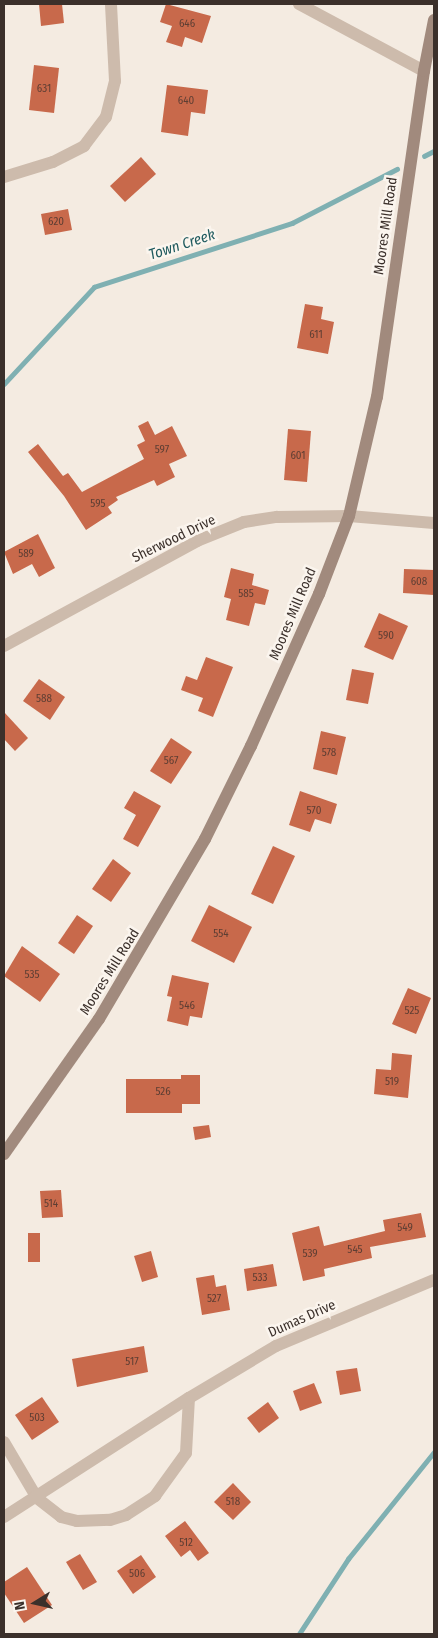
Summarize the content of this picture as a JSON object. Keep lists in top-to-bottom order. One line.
{"streets":{"street":["Moores Mill Road","Sherwood Drive","Dumas Drive"]},"crossings":[["Moores Mill Road","Sherwood Drive"]],"water":["Town Creek"],"house_numbers":["646","631","640","620","611","597","601","595","589","608","585","590","588","578","567","570","554","535","546","525","519","526","514","549","545","539","533","527","517","503","518","512","506"],"north":"left"}
